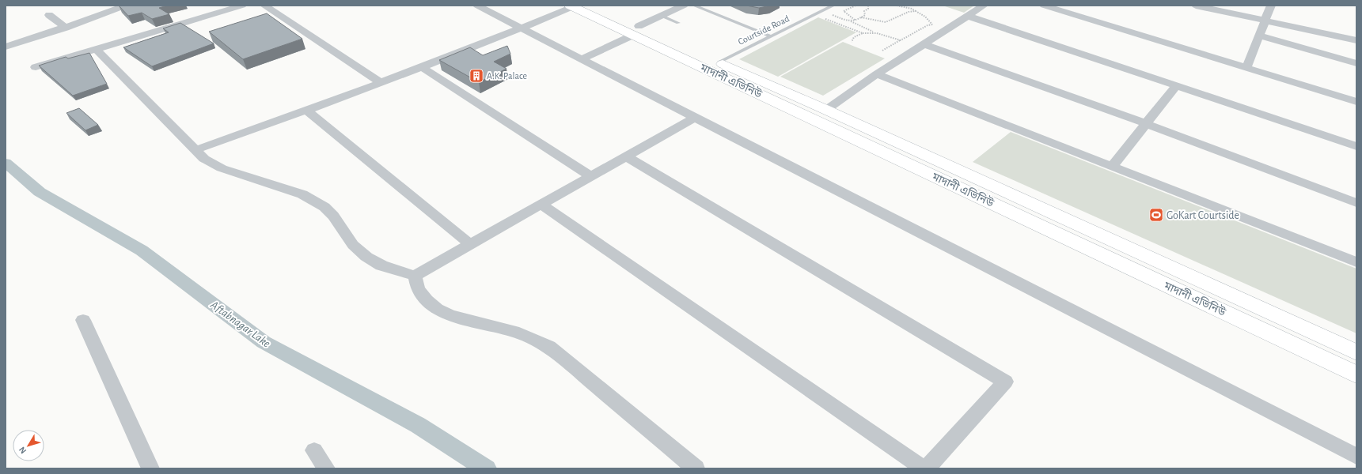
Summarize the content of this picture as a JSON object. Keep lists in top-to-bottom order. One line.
{"streets":{"main road":["মাদানী এভিনিউ"],"lane":["Courtside Road"]},"crossings":[["Courtside Road","মাদানী এভিনিউ"]],"water":["Aftabnagar Lake"],"places":{"building":["A.K. Palace"],"sports":["GoKart Courtside"]},"north":"bottom left"}
